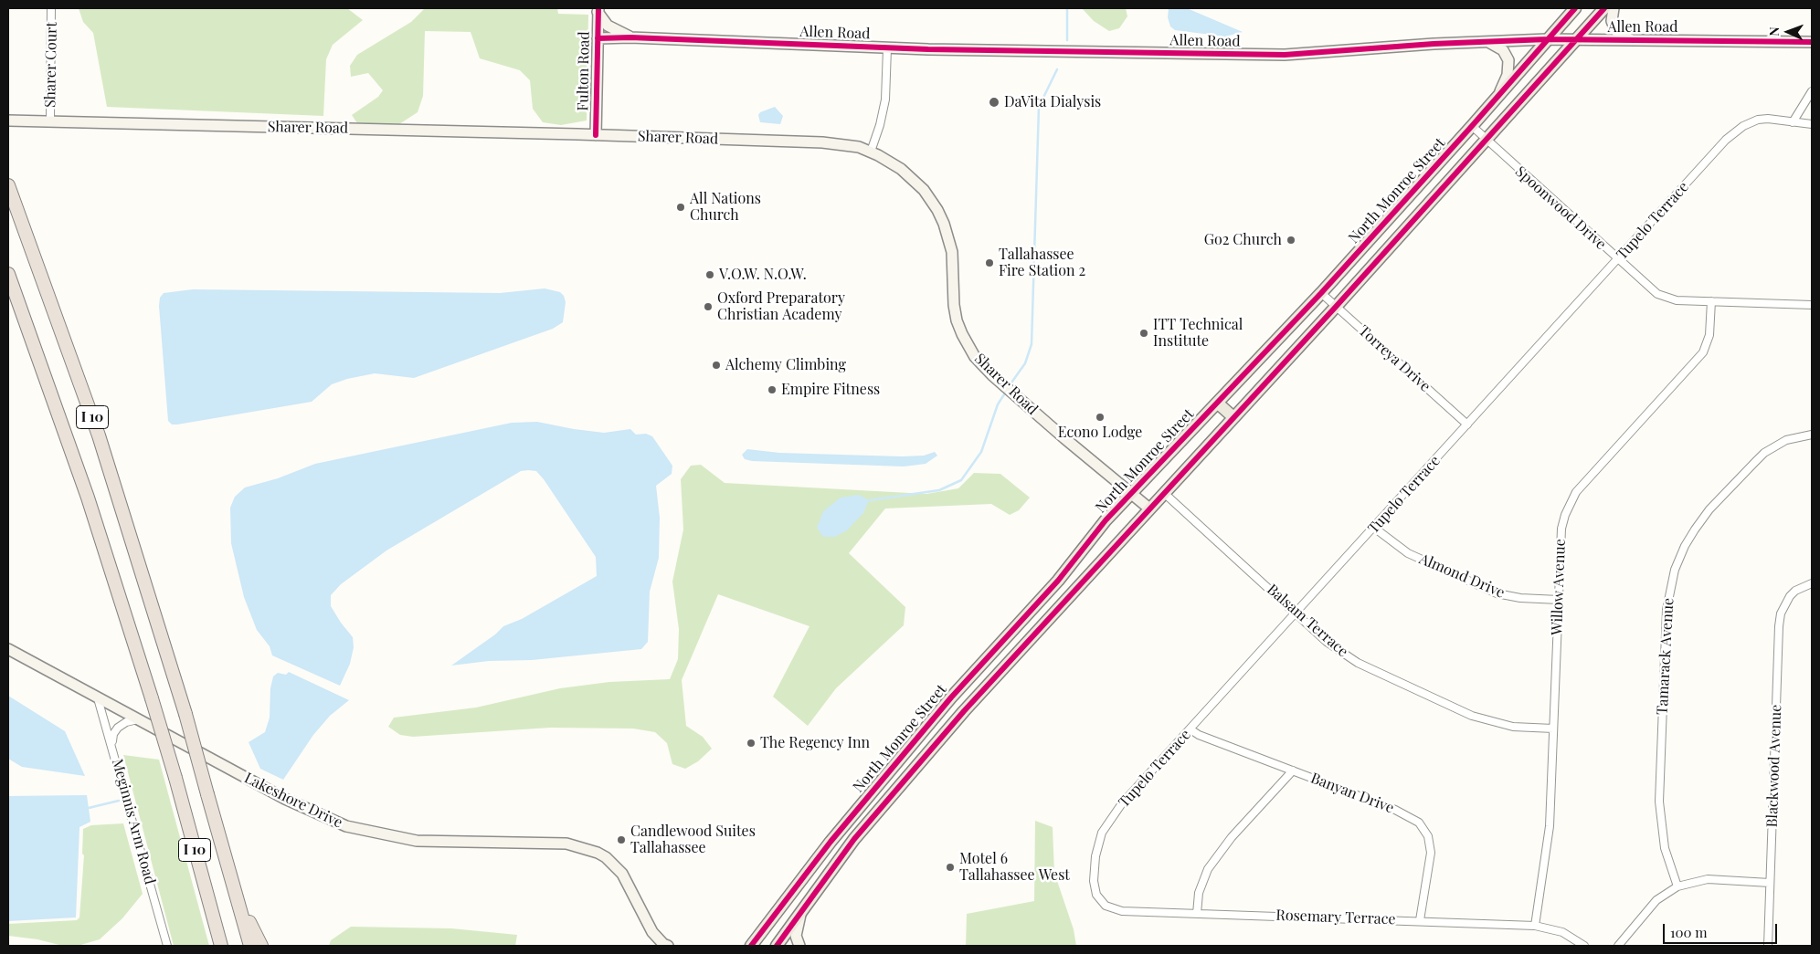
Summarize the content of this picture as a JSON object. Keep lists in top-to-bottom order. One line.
{"streets":{"highway":["I 10"],"main road":["North Monroe Street"],"street":["Allen Road","Sharer Court","Fulton Road","Sharer Road","Spoonwood Drive","Tupelo Terrace","Torreya Drive","Almond Drive","Willow Avenue","Balsam Terrace","Tamarack Avenue","Blackwood Avenue","Banyan Drive","Lakeshore Drive","Meginnis Arm Road","Rosemary Terrace"]},"crossings":[["Allen Road","Fulton Road"],["Allen Road","North Monroe Street"],["Sharer Court","Sharer Road"],["Fulton Road","Sharer Road"],["Sharer Road","North Monroe Street"],["North Monroe Street","Spoonwood Drive"],["North Monroe Street","Torreya Drive"],["North Monroe Street","Balsam Terrace"],["Spoonwood Drive","Tupelo Terrace"],["Spoonwood Drive","Willow Avenue"],["Tupelo Terrace","Torreya Drive"],["Tupelo Terrace","Almond Drive"],["Tupelo Terrace","Balsam Terrace"],["Tupelo Terrace","Banyan Drive"],["Tupelo Terrace","Rosemary Terrace"],["Almond Drive","Willow Avenue"],["Willow Avenue","Balsam Terrace"],["Willow Avenue","Rosemary Terrace"],["Banyan Drive","Rosemary Terrace"],["Lakeshore Drive","Meginnis Arm Road"]],"places":["DaVita Dialysis","All Nations Church","Go2 Church","Tallahassee Fire Station 2","V.O.W. N.O.W.","Oxford Preparatory Christian Academy","ITT Technical Institute","Alchemy Climbing","Empire Fitness","Econo Lodge","The Regency Inn","Candlewood Suites Tallahassee","Motel 6 Tallahassee West"],"scale_bar":"100 m","north":"left"}
